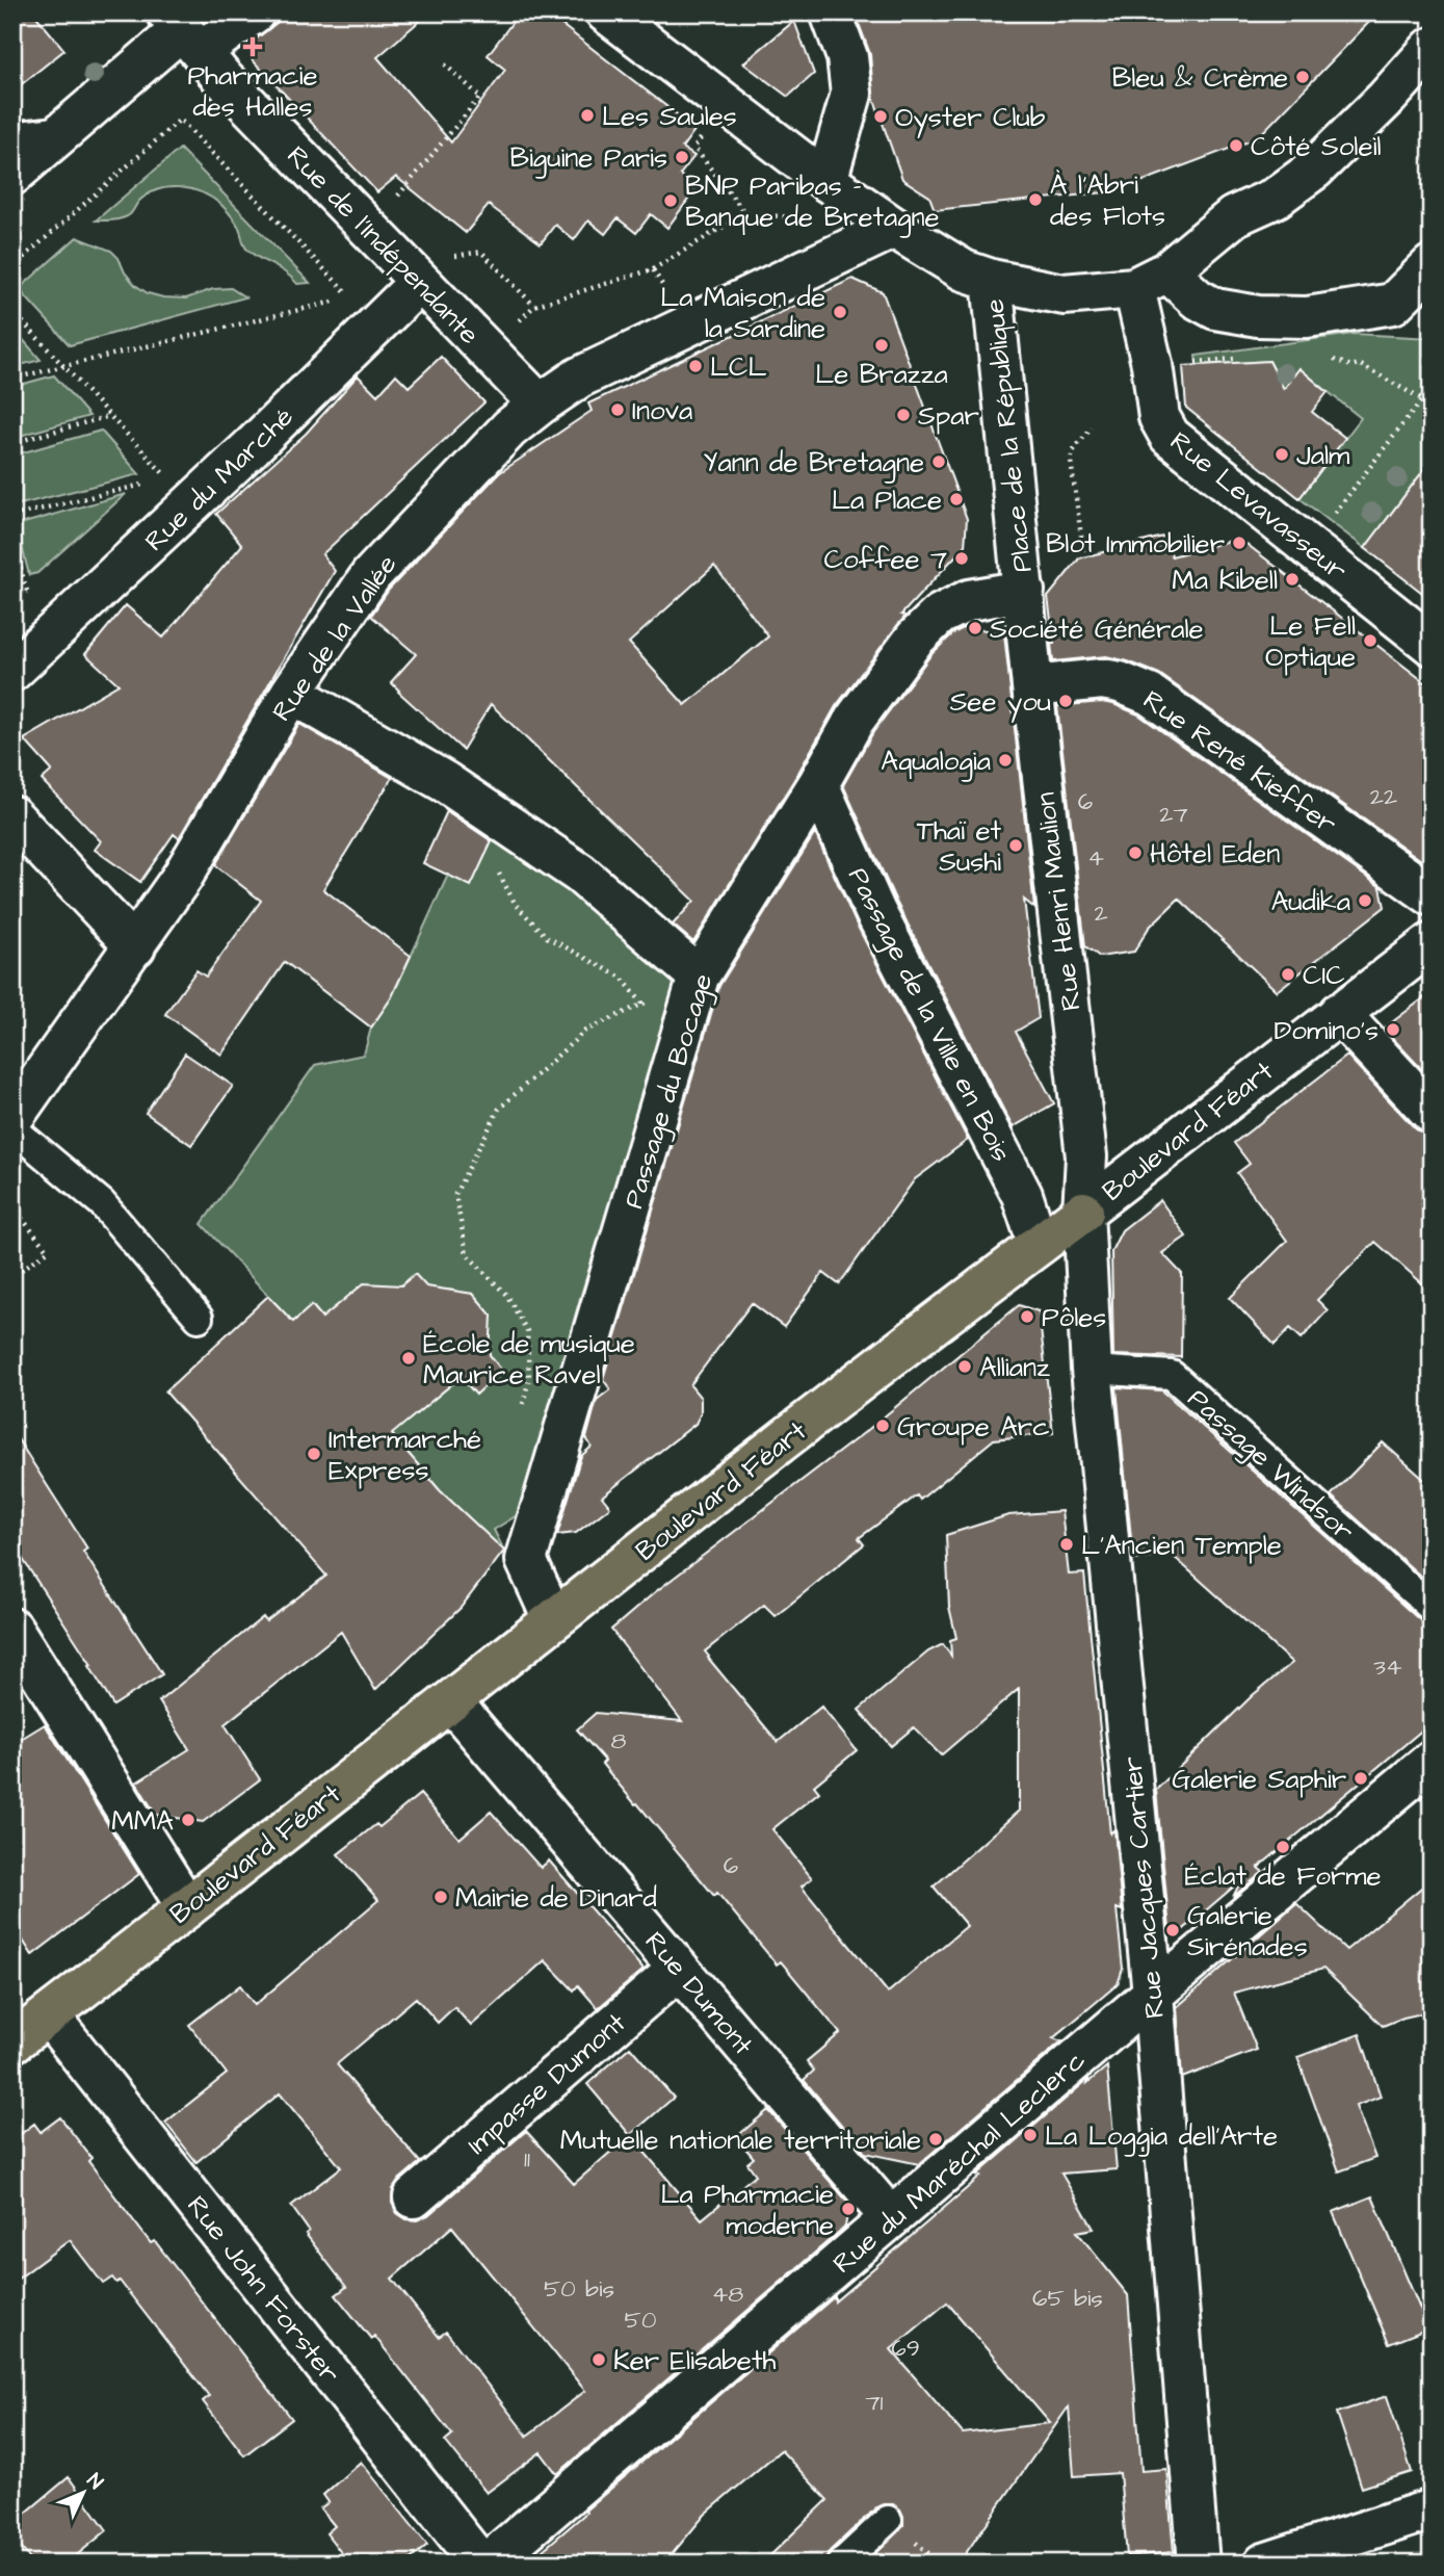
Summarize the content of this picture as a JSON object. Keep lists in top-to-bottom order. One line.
{"streets":{"main road":["Boulevard Féart"],"street":["Rue de l'Indépendante","Place de la République","Rue du Marché","Rue Levavasseur","Rue de la Vallée","Rue René Kieffer","Rue Henri Maulion","Passage de la Ville en Bois","Passage du Bocage","Rue Jacques Cartier","Rue Dumont","Impasse Dumont","Rue du Maréchal Leclerc","Rue John Forster"],"lane":["Passage Windsor"]},"crossings":[["Rue de l'Indépendante","Rue du Marché"],["Rue de l'Indépendante","Rue de la Vallée"],["Place de la République","Rue Levavasseur"],["Place de la République","Rue de la Vallée"],["Place de la République","Rue Henri Maulion"],["Place de la République","Passage du Bocage"],["Rue René Kieffer","Rue Henri Maulion"],["Rue Henri Maulion","Passage du Bocage"],["Rue Henri Maulion","Boulevard Féart"],["Rue Henri Maulion","Rue Jacques Cartier"],["Passage de la Ville en Bois","Passage du Bocage"],["Passage de la Ville en Bois","Boulevard Féart"],["Passage du Bocage","Boulevard Féart"],["Boulevard Féart","Rue Jacques Cartier"],["Boulevard Féart","Rue Dumont"],["Boulevard Féart","Rue John Forster"],["Passage Windsor","Rue Jacques Cartier"],["Rue Jacques Cartier","Rue du Maréchal Leclerc"],["Rue Dumont","Impasse Dumont"],["Rue Dumont","Rue du Maréchal Leclerc"]],"places":{"health":["Pharmacie des Halles"],"other":["Bleu & Crème","Les Saules","Oyster Club","Côté Soleil","Biguine Paris","À l'Abri des Flots","BNP Paribas - Banque de Bretagne","La Maison de la Sardine","Le Brazza","LCL","Inova","Spar","Jalm","Yann de Bretagne","La Place","Blot Immobilier","Coffee 7","Ma Kibell","Société Générale","Le Fell Optique","See you","Aqualogia","Thaï et Sushi","Hôtel Eden","Audika","CIC","Domino's","Pôles","École de musique Maurice Ravel","Allianz","Groupe Arc","Intermarché Express","L'Ancien Temple","Galerie Saphir","MMA","Éclat de Forme","Mairie de Dinard","Galerie Sirénades","La Loggia dell’Arte","Mutuelle nationale territoriale","La Pharmacie moderne","Ker Elisabeth"]},"house_numbers":["22","6","27","4","2","34","8","6","11","50 bis","48","65 bis","50","69","71"],"north":"top right"}
